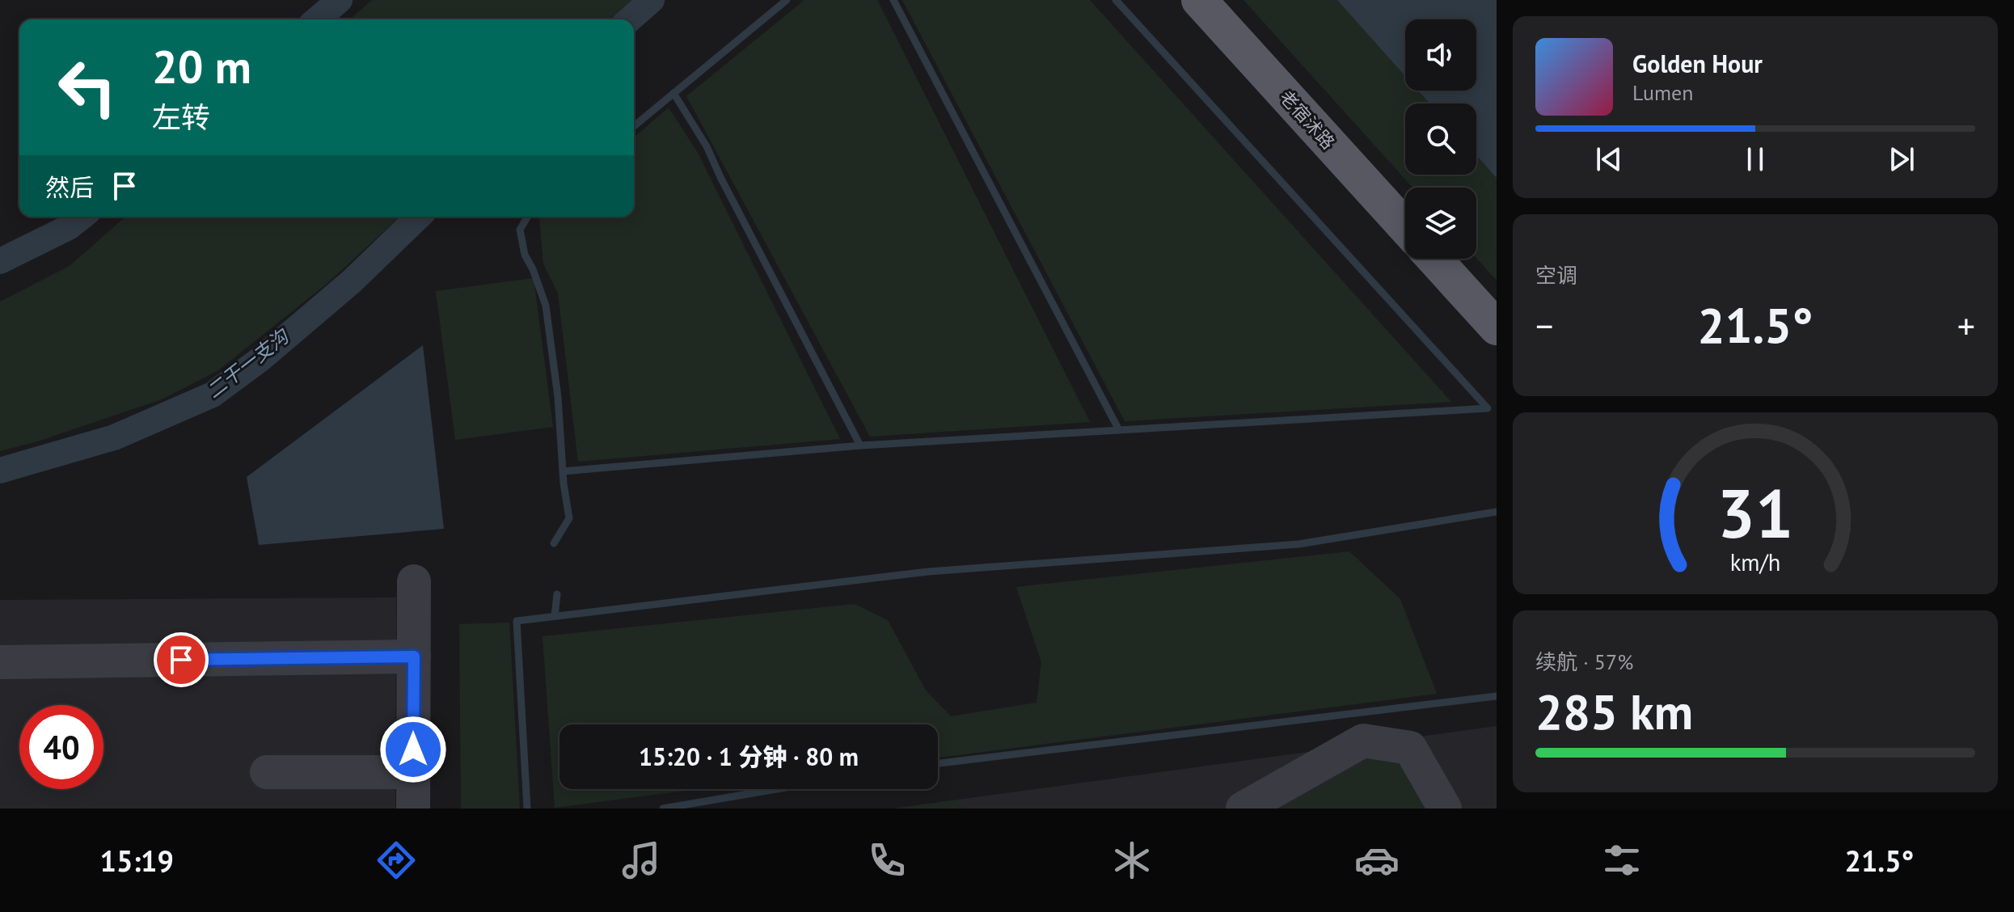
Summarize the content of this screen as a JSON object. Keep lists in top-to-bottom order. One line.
{"streets":{"main road":["老宿沭路"]},"water":["二干一支沟"],"page":{"turn":["20 m","左转"],"song":["Golden Hour","Lumen"],"then":"然后","tile":["空调",["续航 · 57%","285 km"]],"heat":["−","21.5°","+"],"limit":"40","trip":"15:20 · 1 分钟 · 80 m","tabs":["15:19","21.5°"],"gauge":["31","km/h"]}}
